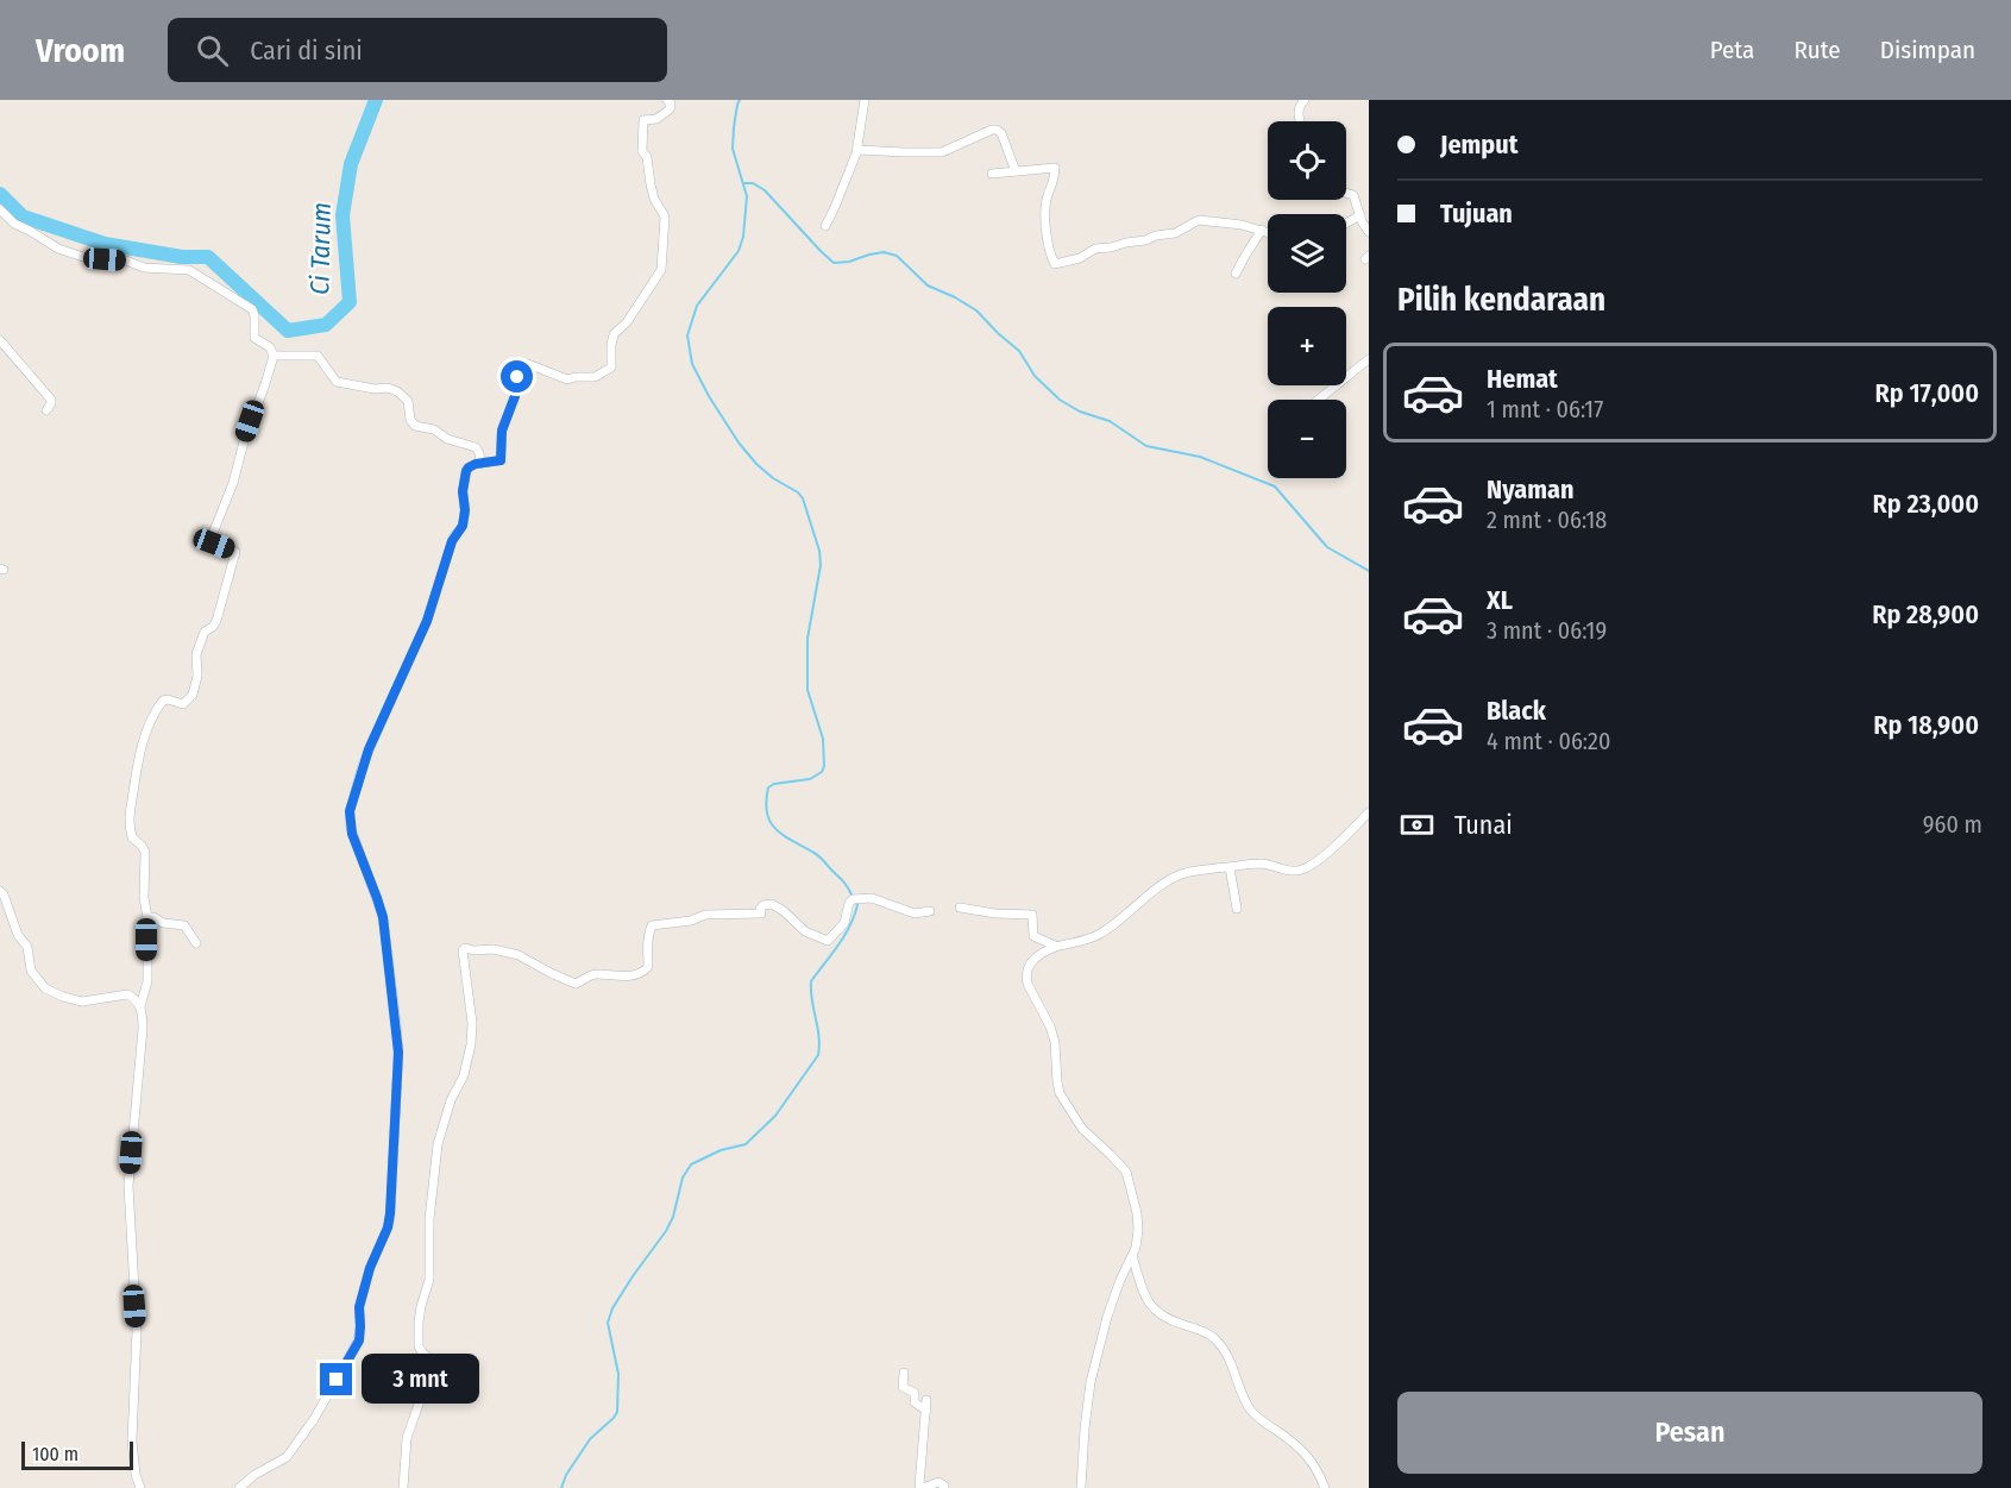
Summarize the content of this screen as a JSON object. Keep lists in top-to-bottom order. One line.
{"water":["Ci Tarum"],"scale_bar":"100 m","page":{"header":"Vroom","search":"Cari di sini","nav":["Peta","Rute","Disimpan"],"banner":["Jemput","Tujuan"],"map_buttons":["+","−"],"heading":"Pilih kendaraan","list":[{"name":"Hemat","note":"1 mnt · 06:17","value":"Rp 17,000"},{"name":"Nyaman","note":"2 mnt · 06:18","value":"Rp 23,000"},{"name":"XL","note":"3 mnt · 06:19","value":"Rp 28,900"},{"name":"Black","note":"4 mnt · 06:20","value":"Rp 18,900"}],"pay":["Tunai","960 m"],"bubble":"3 mnt","buttons":"Pesan","scale":"100 m"}}
